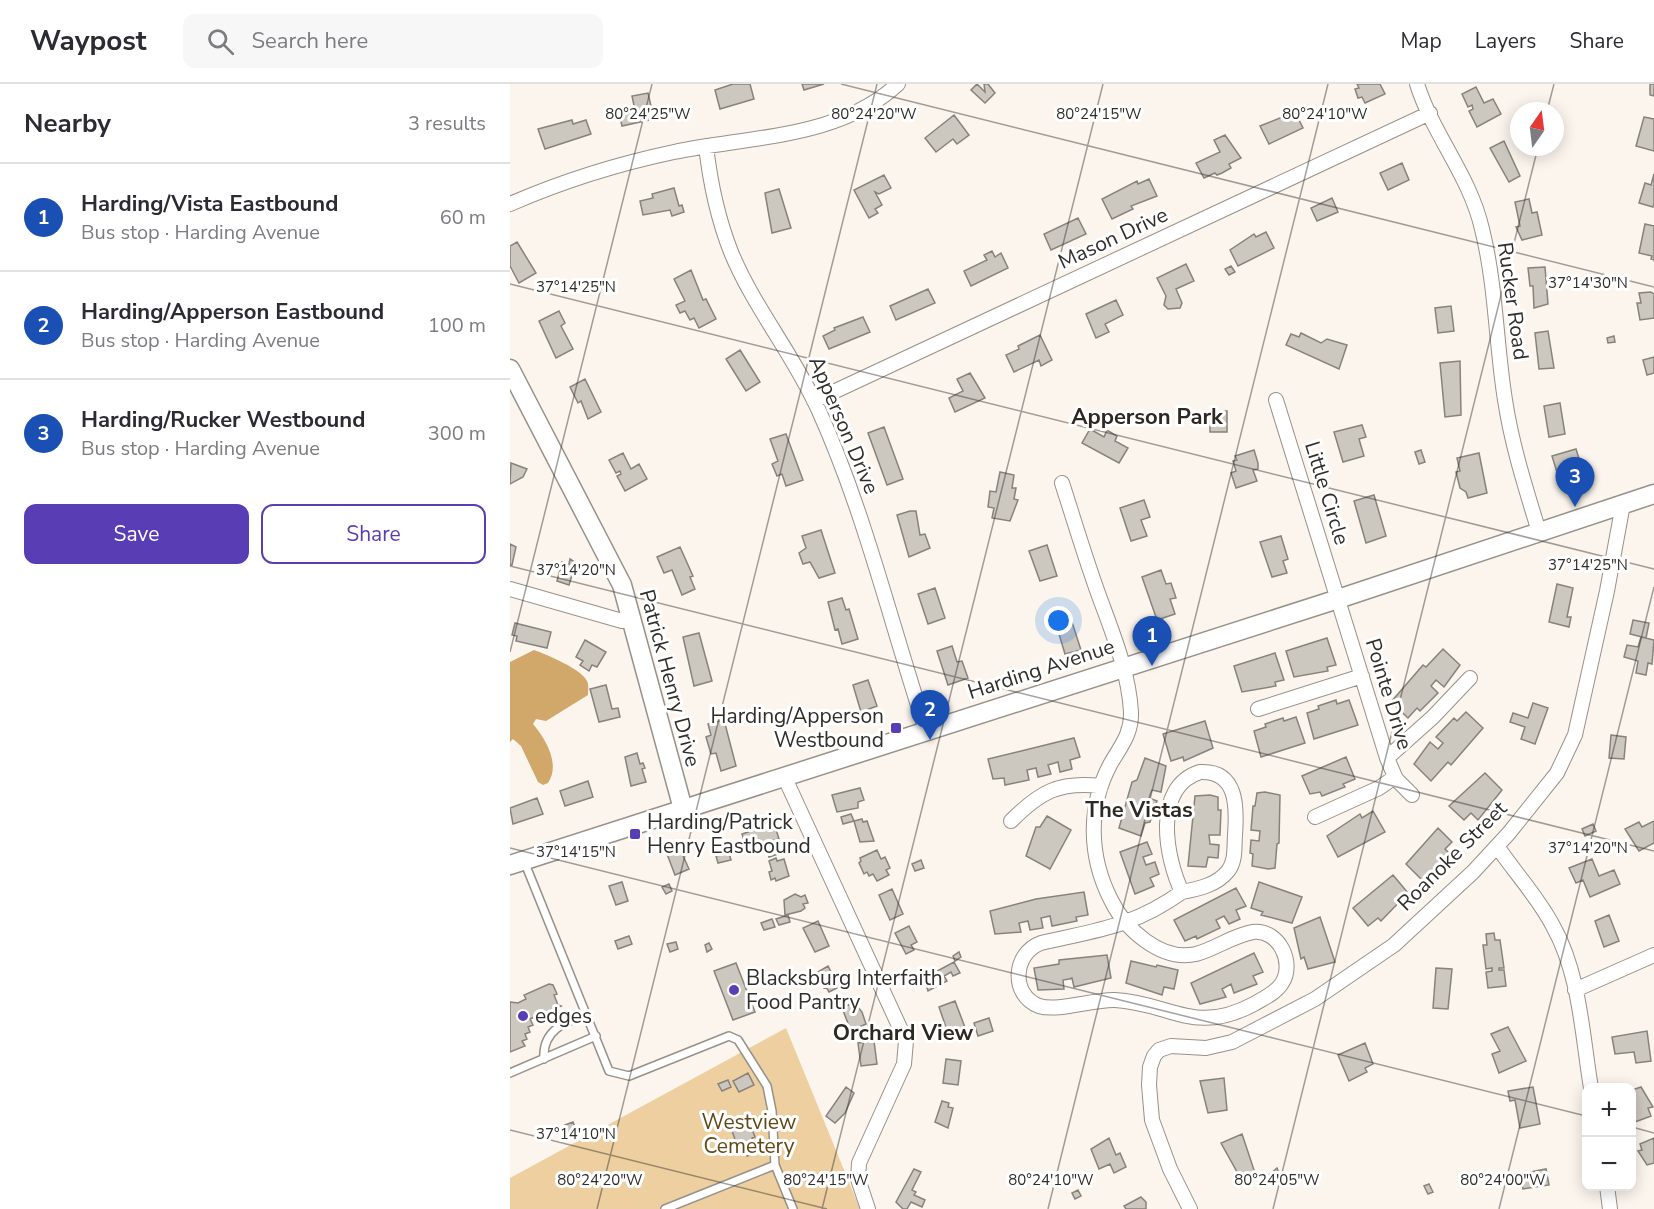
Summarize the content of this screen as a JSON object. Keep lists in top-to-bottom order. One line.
{"streets":{"main road":["Harding Avenue","Patrick Henry Drive"],"street":["Mason Drive","Rucker Road","Apperson Drive","Little Circle","Pointe Drive","Roanoke Street"]},"crossings":[["Mason Drive","Rucker Road"],["Mason Drive","Apperson Drive"],["Rucker Road","Harding Avenue"],["Apperson Drive","Harding Avenue"],["Little Circle","Harding Avenue"],["Little Circle","Pointe Drive"],["Harding Avenue","Patrick Henry Drive"],["Harding Avenue","Pointe Drive"],["Harding Avenue","Roanoke Street"]],"districts":["Apperson Park","The Vistas","Orchard View"],"parks":["Westview Cemetery"],"places":{"transit":["Harding/Apperson Westbound","Harding/Patrick Henry Eastbound"],"other":["Blacksburg Interfaith Food Pantry","edges"]},"north":"top","page":{"header":"Waypost","search":"Search here","nav":["Map","Layers","Share"],"heading":["Nearby","3 results"],"list":[{"mark":"1","name":"Harding/Vista Eastbound","note":"Bus stop · Harding Avenue","value":"60 m"},{"mark":"2","name":"Harding/Apperson Eastbound","note":"Bus stop · Harding Avenue","value":"100 m"},{"mark":"3","name":"Harding/Rucker Westbound","note":"Bus stop · Harding Avenue","value":"300 m"}],"pins":["3","1","2"],"buttons":["Save","Share"],"map_buttons":["+","−"]},"coordinates":["80°24'25\"W","80°24'20\"W","80°24'15\"W","80°24'10\"W","37°14'30\"N","37°14'25\"N","37°14'20\"N","37°14'15\"N","37°14'10\"N","80°24'05\"W","80°24'00\"W"]}
